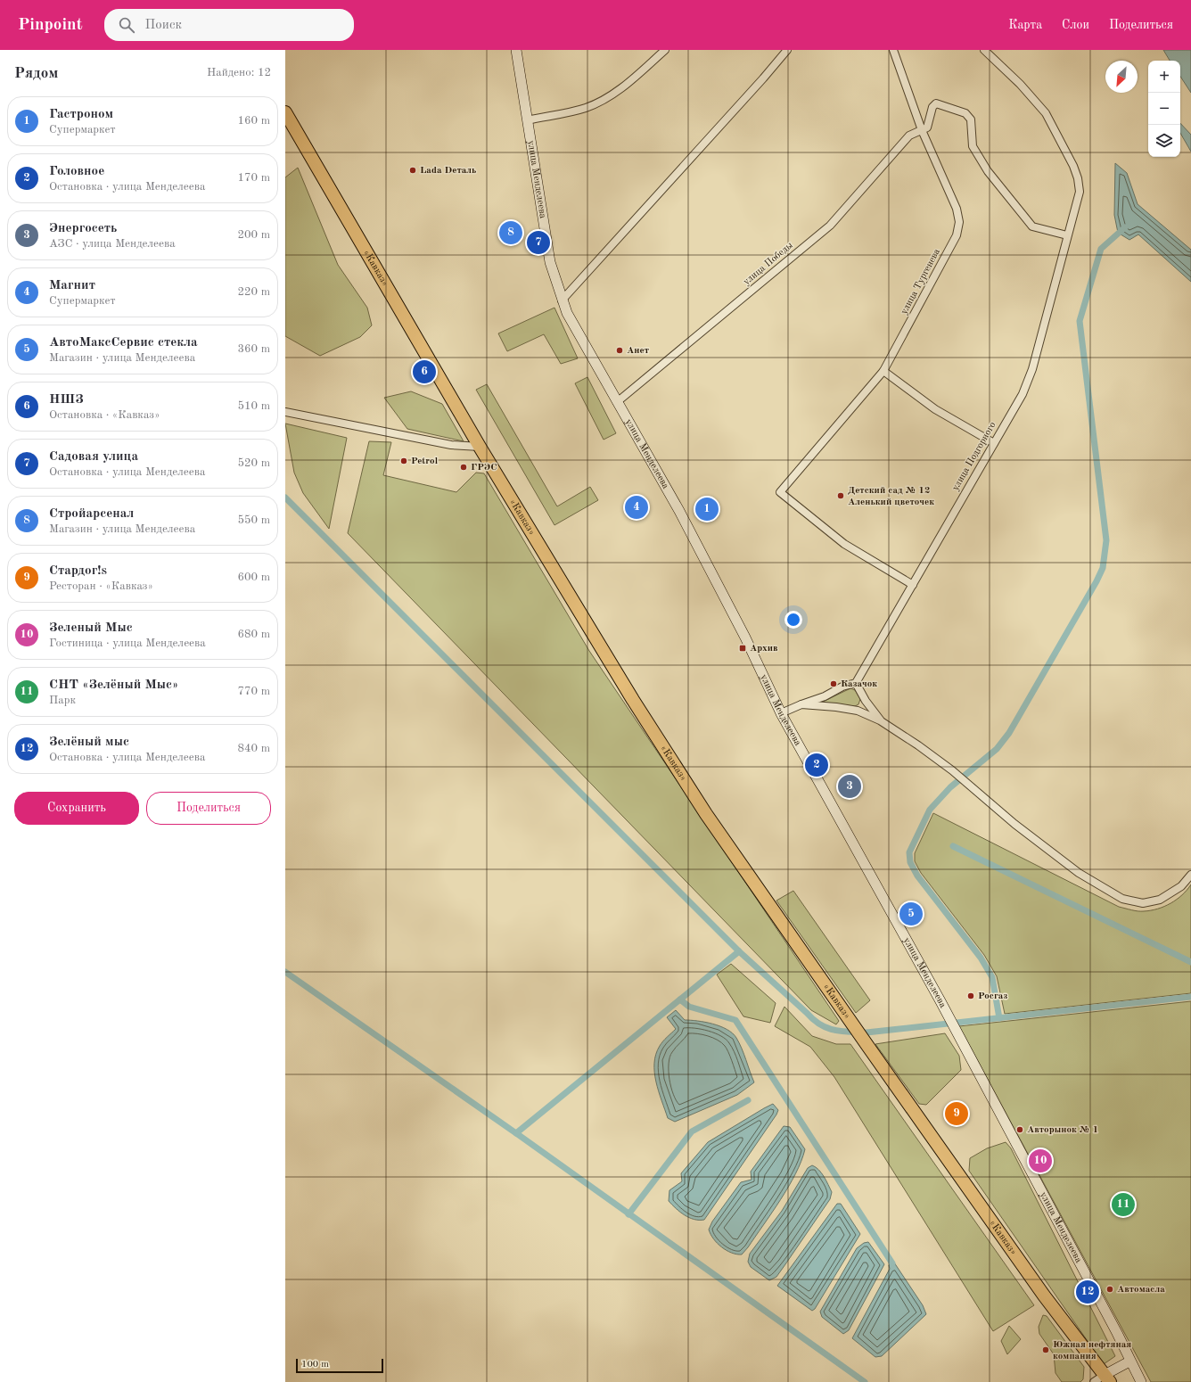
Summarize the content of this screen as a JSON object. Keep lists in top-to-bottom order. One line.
{"streets":{"highway":["«Кавказ»"],"main road":["улица Менделеева"],"street":["улица Победы","улица Тургенева","улица Подгорного"]},"crossings":[["улица Менделеева","улица Победы"],["улица Победы","улица Тургенева"],["улица Тургенева","улица Подгорного"]],"places":{"other":["Lada Dеталь","Анет","Petrol","ГРЭС","Детский сад № 12 Аленький цветочек","Казачок","Росгаз","Авторынок № 1","Автомасла","Южная нефтяная компания"],"transit":["Архив"]},"scale_bar":"100 m","north":"bottom left","page":{"header":"Pinpoint","search":"Поиск","nav":["Карта","Слои","Поделиться"],"heading":["Рядом","Найдено: 12"],"map_buttons":["+","−"],"list":[{"mark":"1","name":"Гастроном","note":"Супермаркет","value":"160 m"},{"mark":"2","name":"Головное","note":"Остановка · улица Менделеева","value":"170 m"},{"mark":"3","name":"Энергосеть","note":"АЗС · улица Менделеева","value":"200 m"},{"mark":"4","name":"Магнит","note":"Супермаркет","value":"220 m"},{"mark":"5","name":"АвтоМаксСервис стекла","note":"Магазин · улица Менделеева","value":"360 m"},{"mark":"6","name":"НШЗ","note":"Остановка · «Кавказ»","value":"510 m"},{"mark":"7","name":"Садовая улица","note":"Остановка · улица Менделеева","value":"520 m"},{"mark":"8","name":"Стройарсенал","note":"Магазин · улица Менделеева","value":"550 m"},{"mark":"9","name":"Стардог!s","note":"Ресторан · «Кавказ»","value":"600 m"},{"mark":"10","name":"Зеленый Мыс","note":"Гостиница · улица Менделеева","value":"680 m"},{"mark":"11","name":"СНТ «Зелёный Мыс»","note":"Парк","value":"770 m"},{"mark":"12","name":"Зелёный мыс","note":"Остановка · улица Менделеева","value":"840 m"}],"pins":["8","7","6","4","1","2","3","5","9","10","11","12"],"buttons":["Сохранить","Поделиться"],"scale":"100 m"}}
